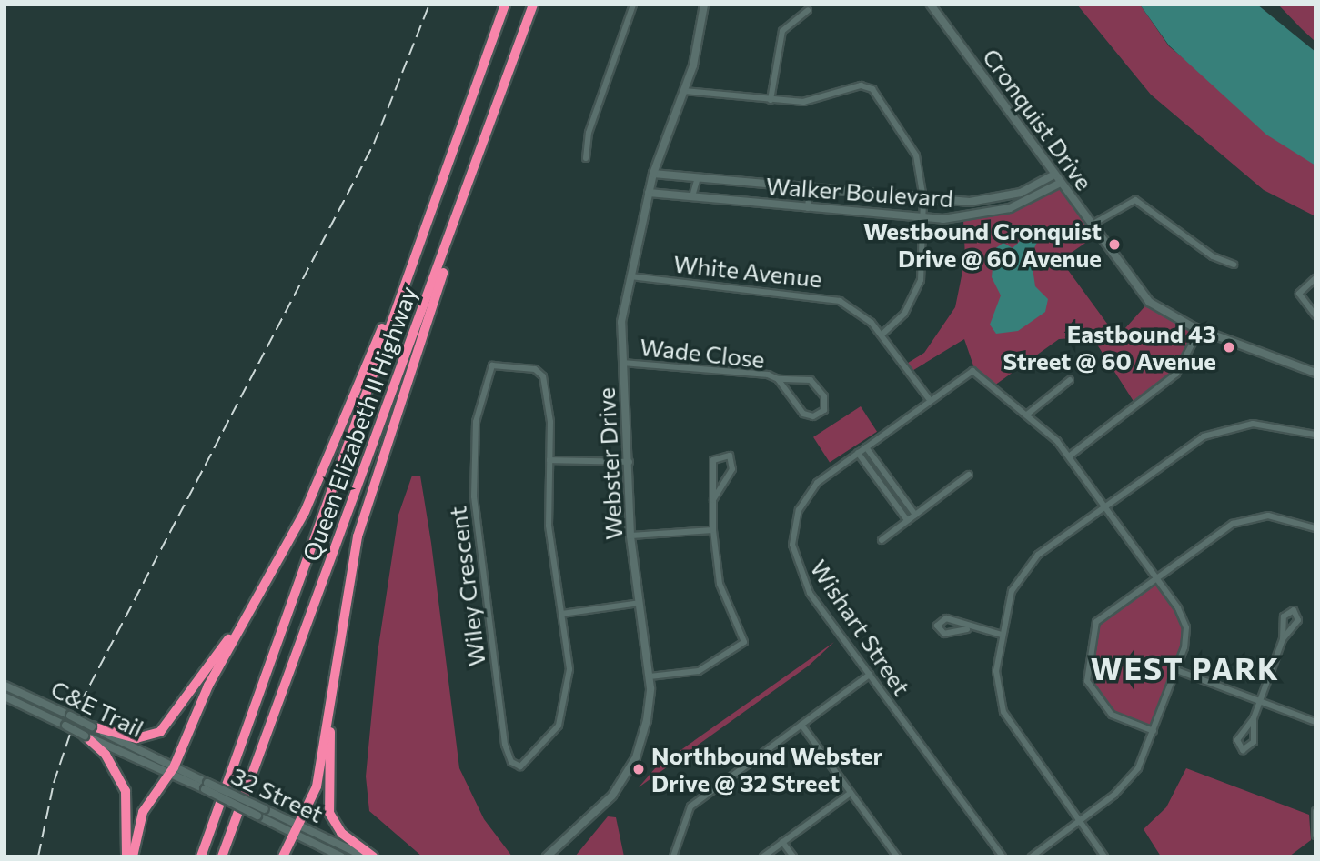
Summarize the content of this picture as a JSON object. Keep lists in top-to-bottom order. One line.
{"streets":{"highway":["Queen Elizabeth II Highway"],"street":["Cronquist Drive","Walker Boulevard","White Avenue","Wade Close","Webster Drive","Wiley Crescent","Wishart Street","C&E Trail","32 Street"]},"crossings":[["Cronquist Drive","Walker Boulevard"],["Walker Boulevard","Webster Drive"],["White Avenue","Webster Drive"],["White Avenue","Wishart Street"],["Wade Close","Webster Drive"],["C&E Trail","32 Street"]],"districts":["WEST PARK"],"places":["Westbound Cronquist Drive @ 60 Avenue","Eastbound 43 Street @ 60 Avenue","Northbound Webster Drive @ 32 Street"]}
